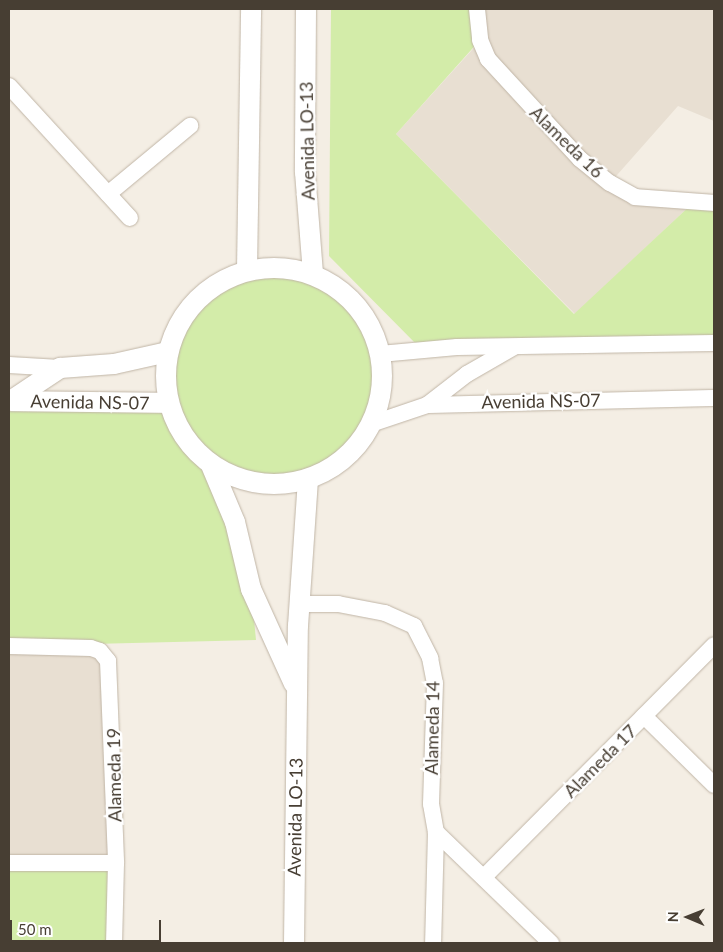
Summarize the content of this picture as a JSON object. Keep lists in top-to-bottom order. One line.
{"streets":{"street":["Avenida LO-13","Alameda 16","Avenida NS-07","Alameda 14","Alameda 17","Alameda 19"]},"crossings":[["Avenida LO-13","Alameda 14"]],"scale_bar":"50 m","north":"left"}
